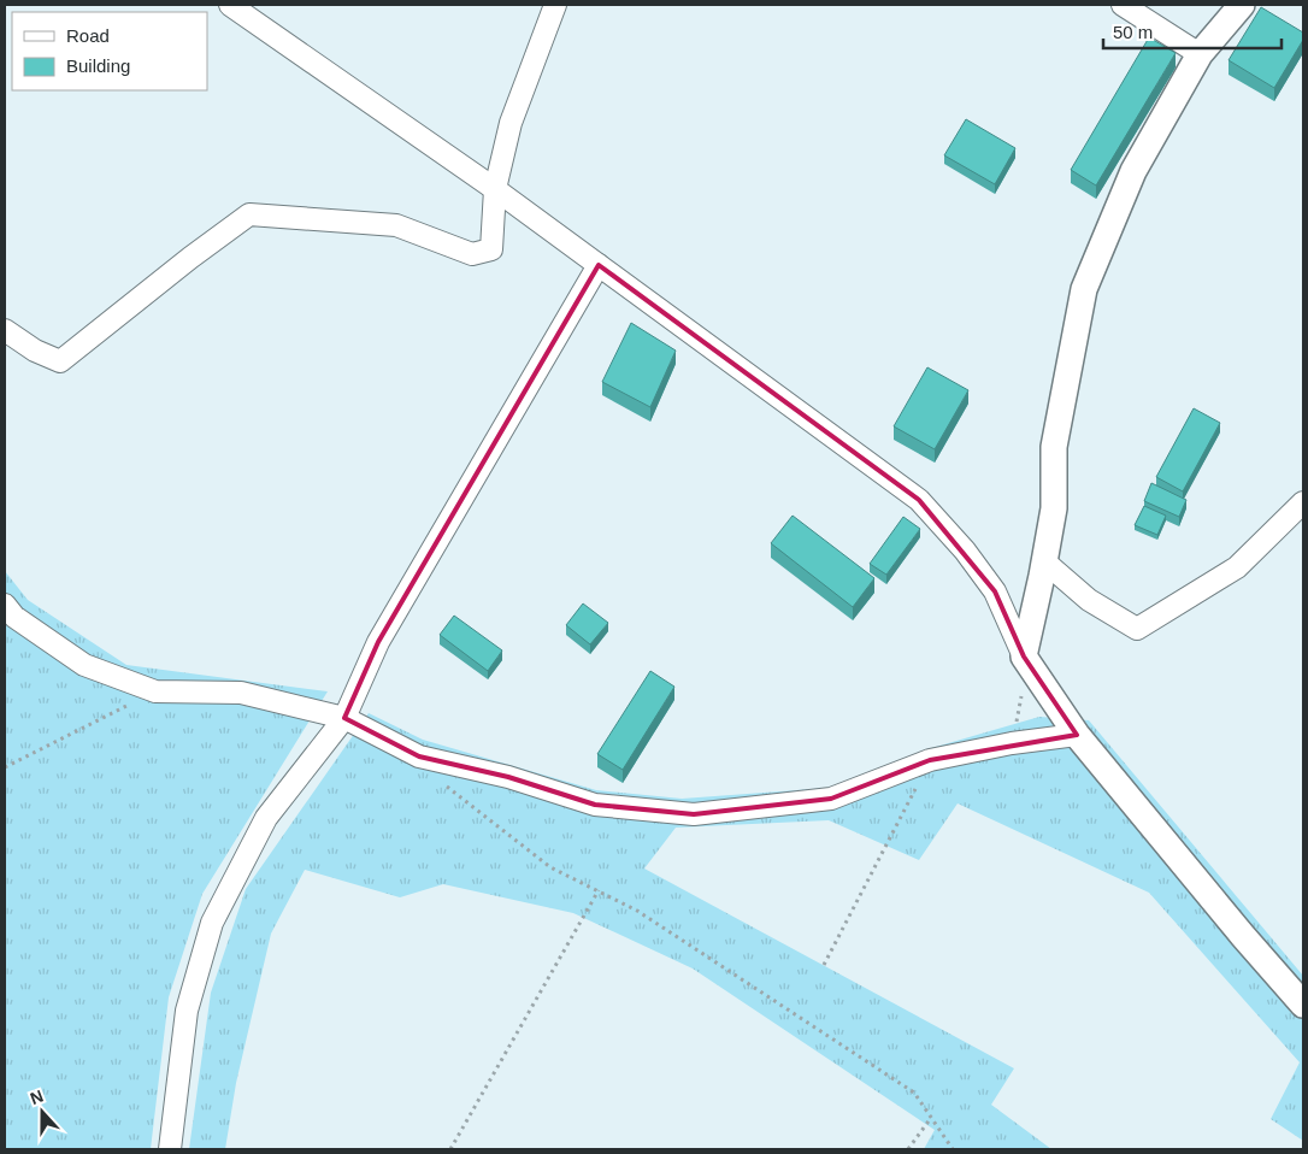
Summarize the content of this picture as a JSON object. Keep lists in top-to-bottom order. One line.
{"legend":["Road","Building"],"scale_bar":"50 m","north":"top"}
